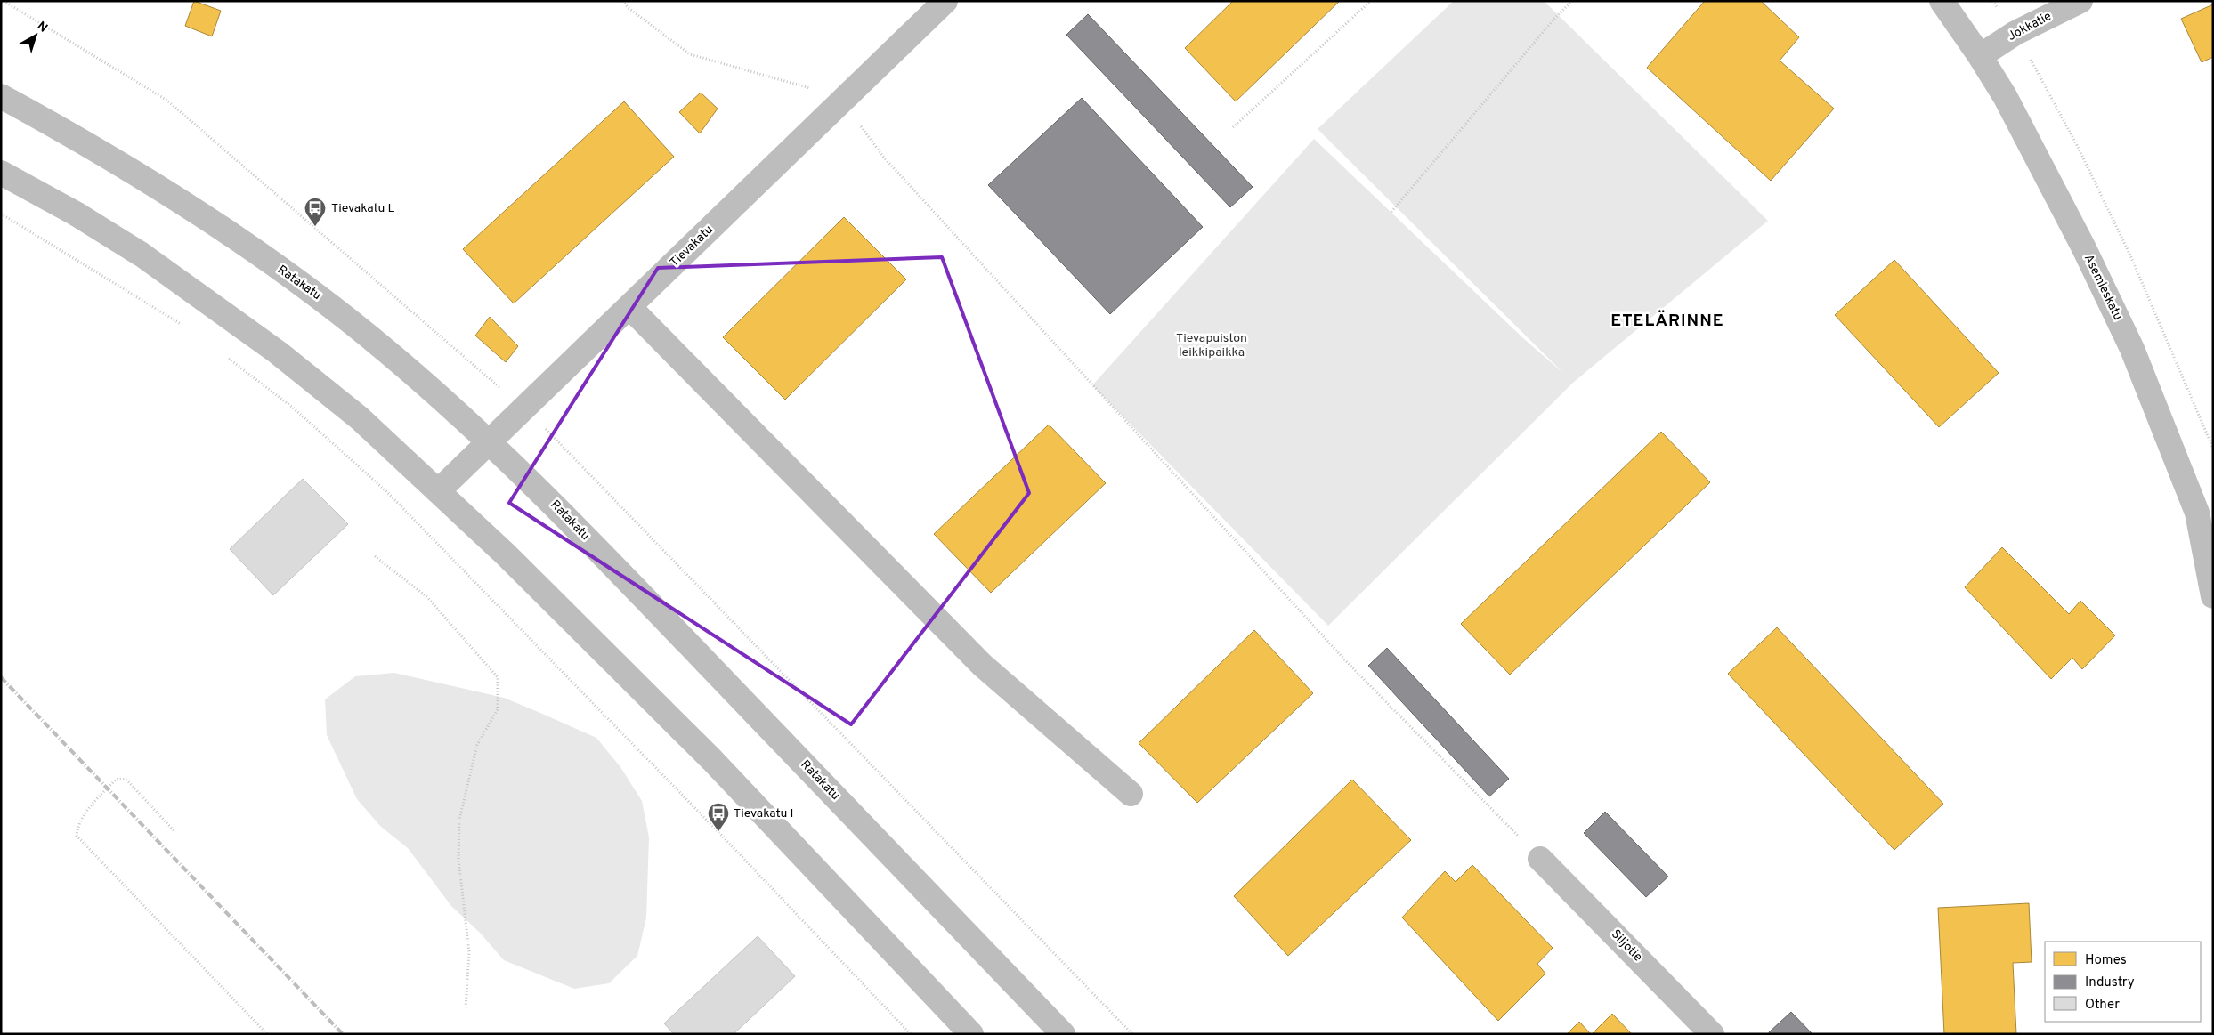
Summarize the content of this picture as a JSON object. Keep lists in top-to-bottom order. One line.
{"streets":{"main road":["Jokkatie","Tievakatu","Ratakatu","Asemieskatu","Siljotie"]},"crossings":[["Jokkatie","Asemieskatu"],["Tievakatu","Ratakatu"]],"districts":["ETELÄRINNE"],"parks":["Tievapuiston leikkipaikka"],"places":{"bus stop":["Tievakatu L","Tievakatu I"]},"legend":["Homes","Industry","Other"],"north":"top right"}
